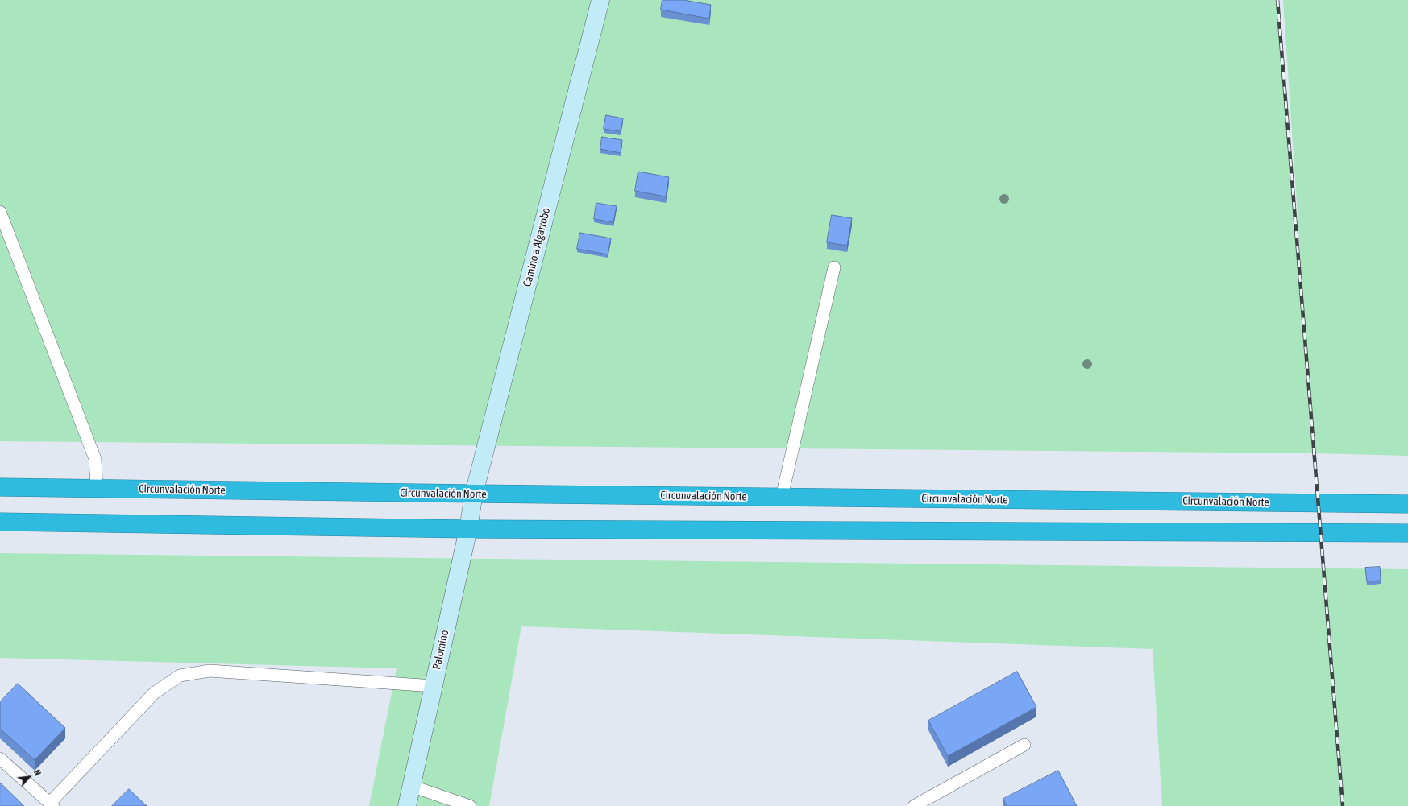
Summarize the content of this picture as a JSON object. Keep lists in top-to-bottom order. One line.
{"streets":{"highway":["Circunvalación Norte"],"street":["Camino a Algarrobo","Palomino"]},"crossings":[["Camino a Algarrobo","Circunvalación Norte"],["Camino a Algarrobo","Palomino"],["Circunvalación Norte","Palomino"]],"north":"top right"}
